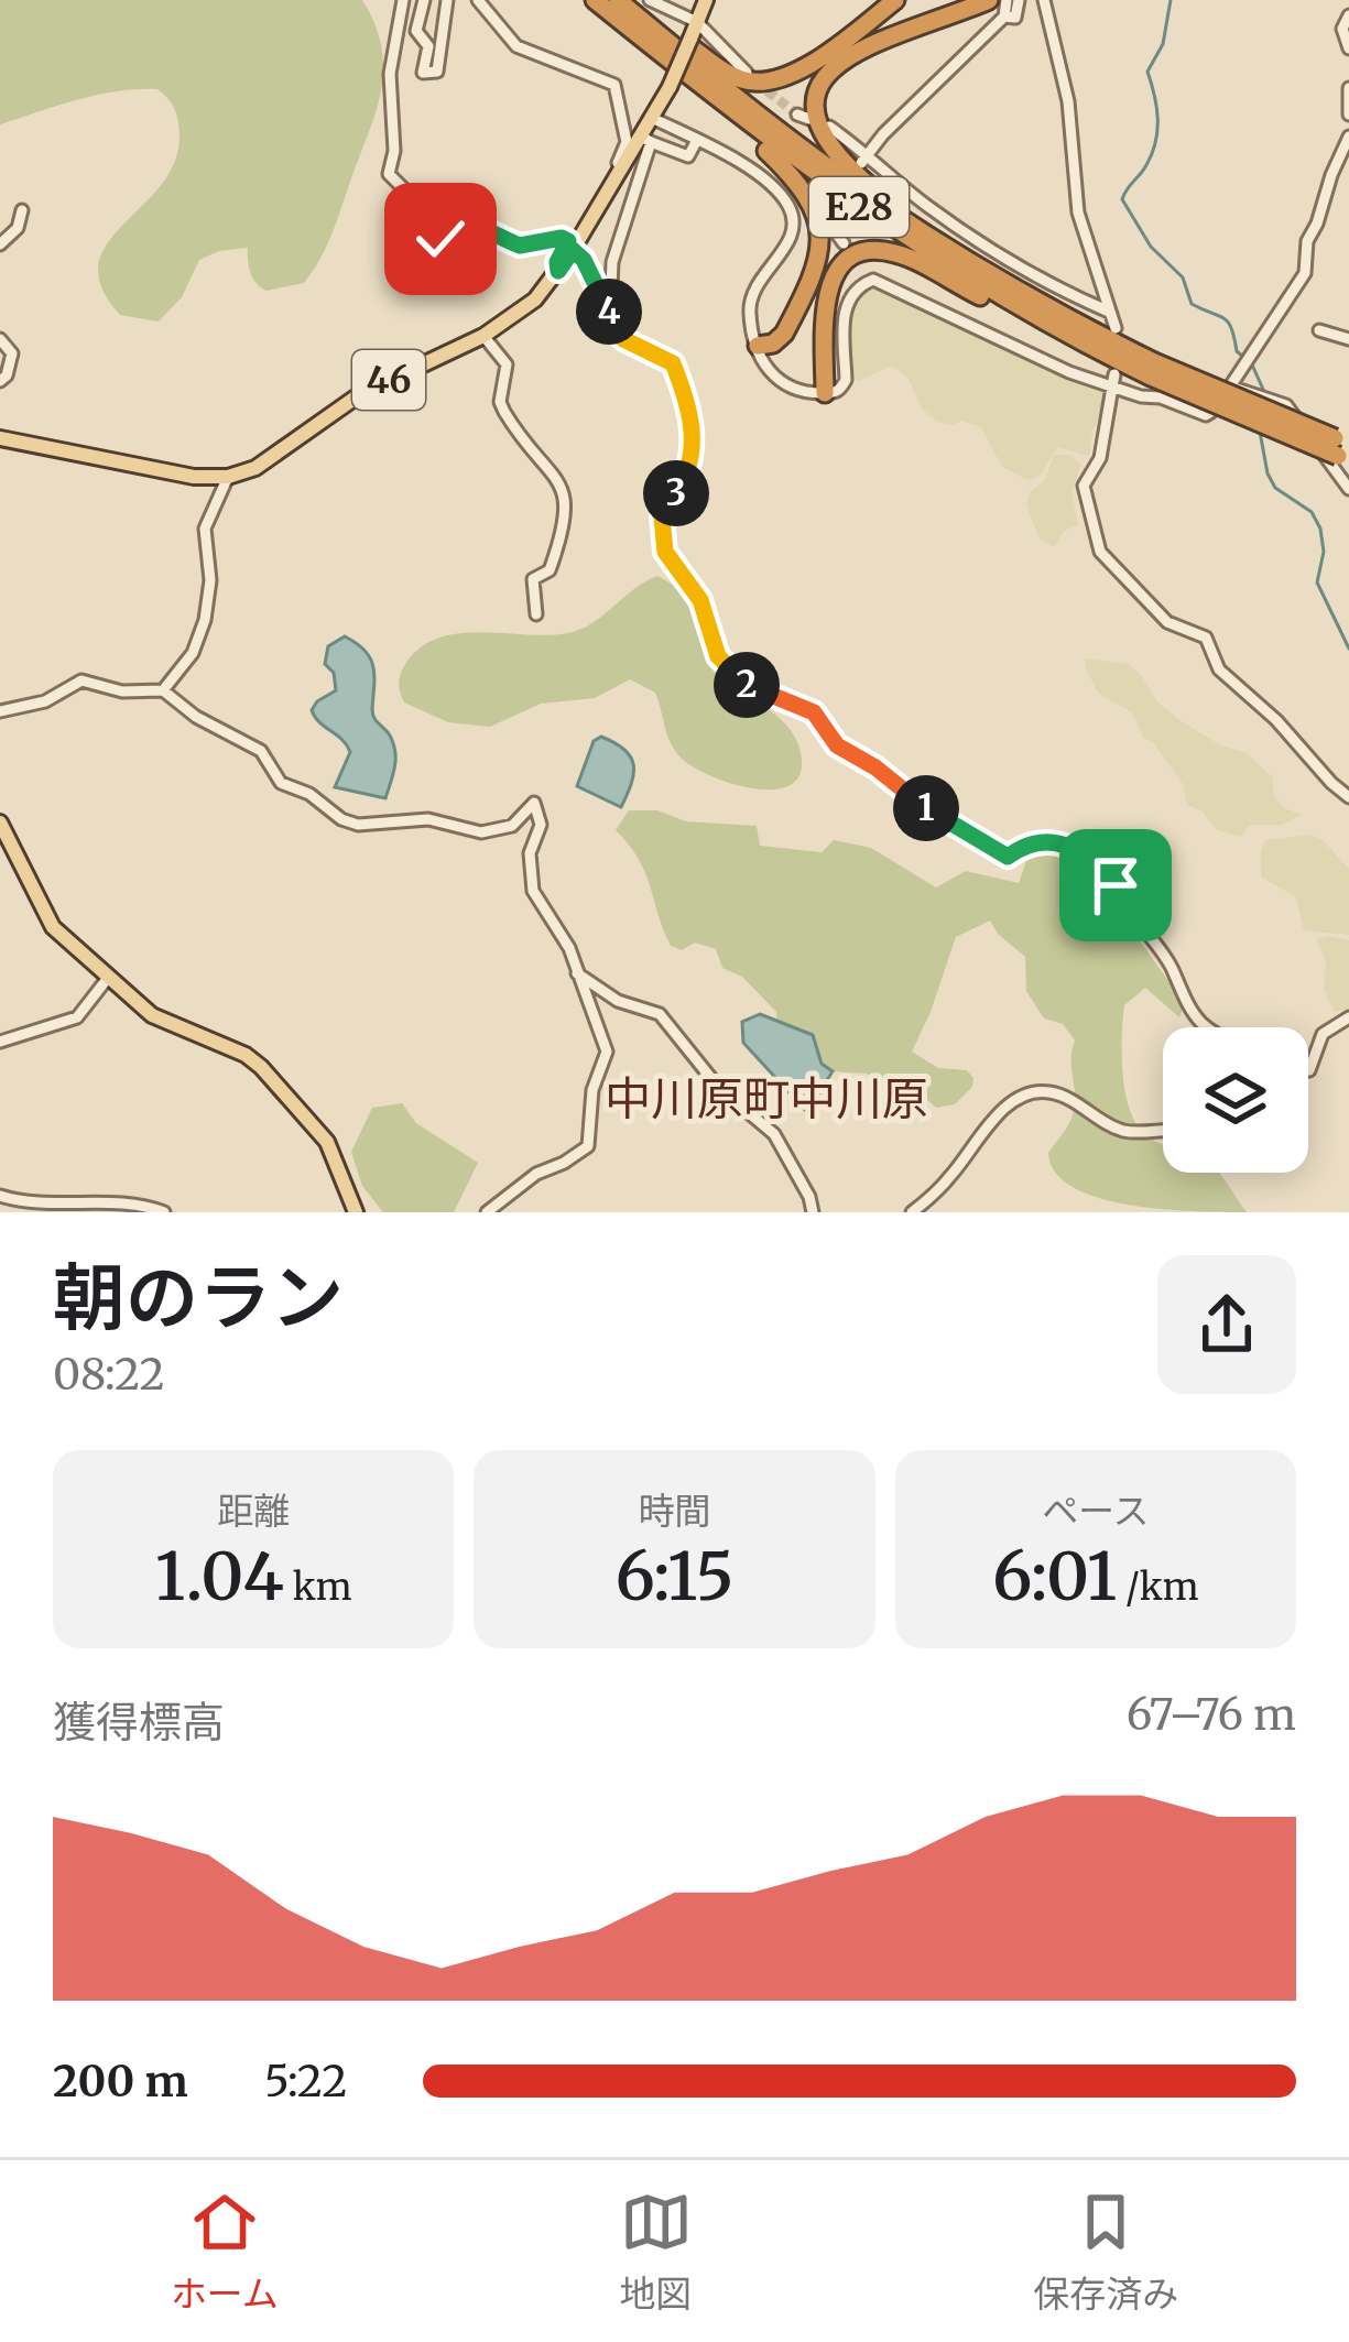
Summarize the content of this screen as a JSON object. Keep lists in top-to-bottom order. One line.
{"streets":{"highway":["E28"],"main road":["46"]},"districts":["中川原町中川原"],"page":{"pins":["4","3","2","1"],"heading":["朝のラン","08:22"],"stats":[["距離","1.04 km"],["時間","6:15"],["ペース","6:01 /km"]],"chart":["獲得標高","67–76 m"],"list":[{"name":"200 m","note":"5:22"}],"tabs":["ホーム","地図","保存済み"]}}
